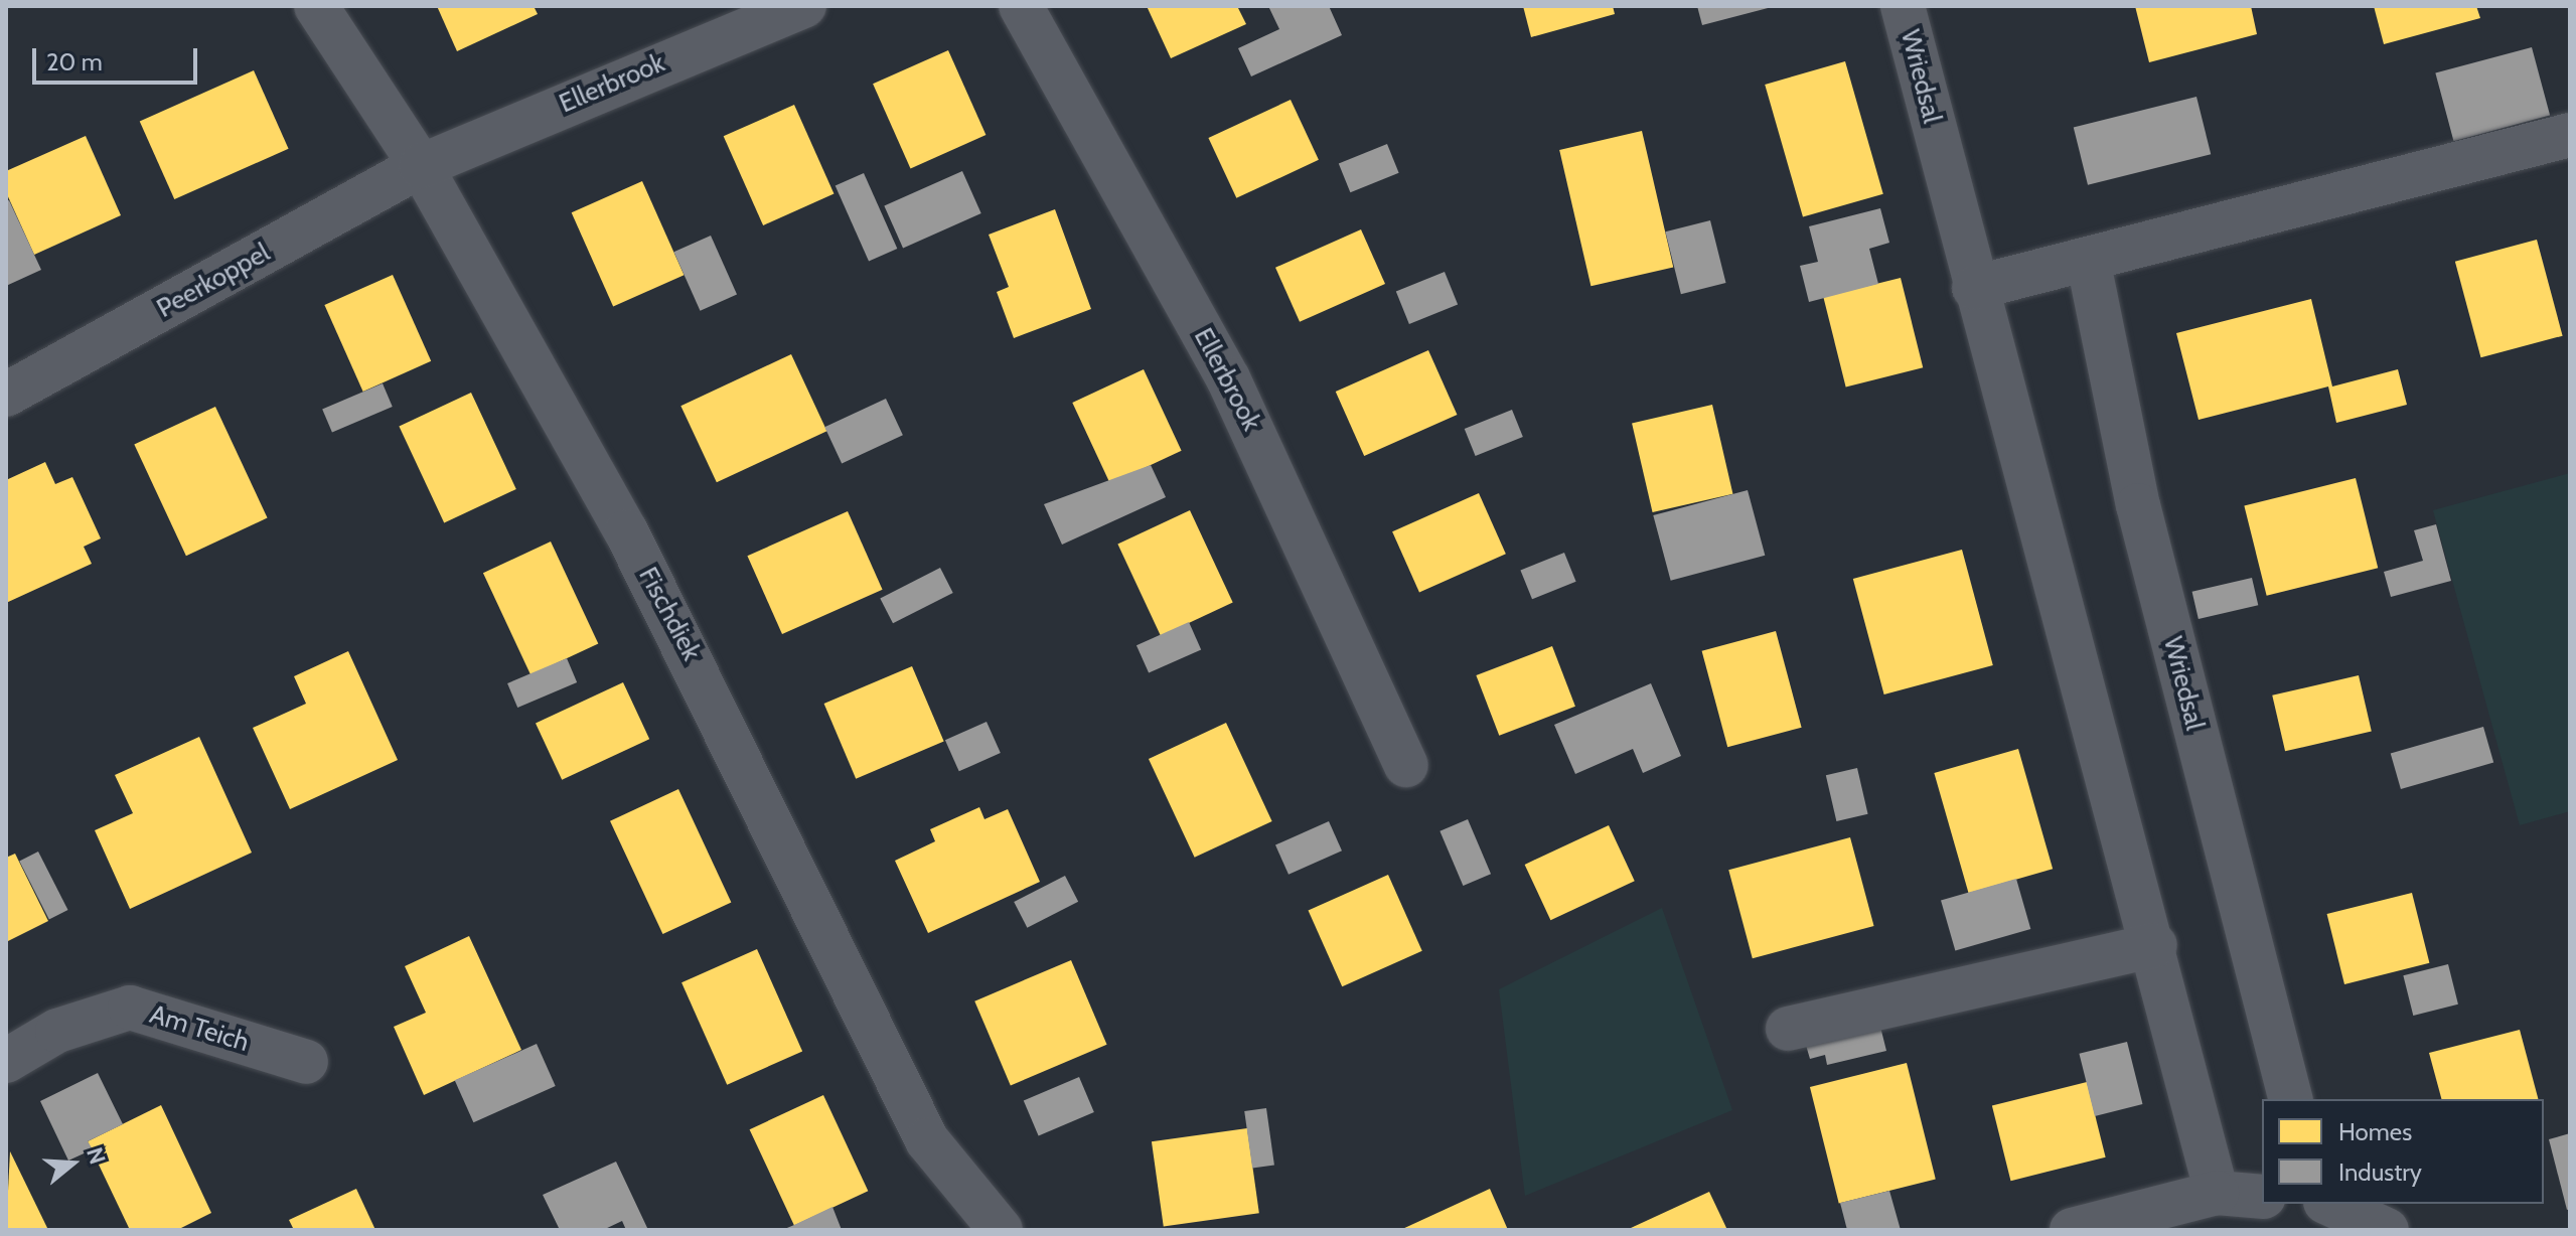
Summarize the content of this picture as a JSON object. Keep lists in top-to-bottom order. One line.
{"streets":{"street":["Wriedsal","Ellerbrook","Peerkoppel","Fischdiek","Am Teich"]},"crossings":[["Ellerbrook","Peerkoppel"],["Ellerbrook","Fischdiek"],["Peerkoppel","Fischdiek"]],"legend":["Homes","Industry"],"scale_bar":"20 m","north":"right"}
